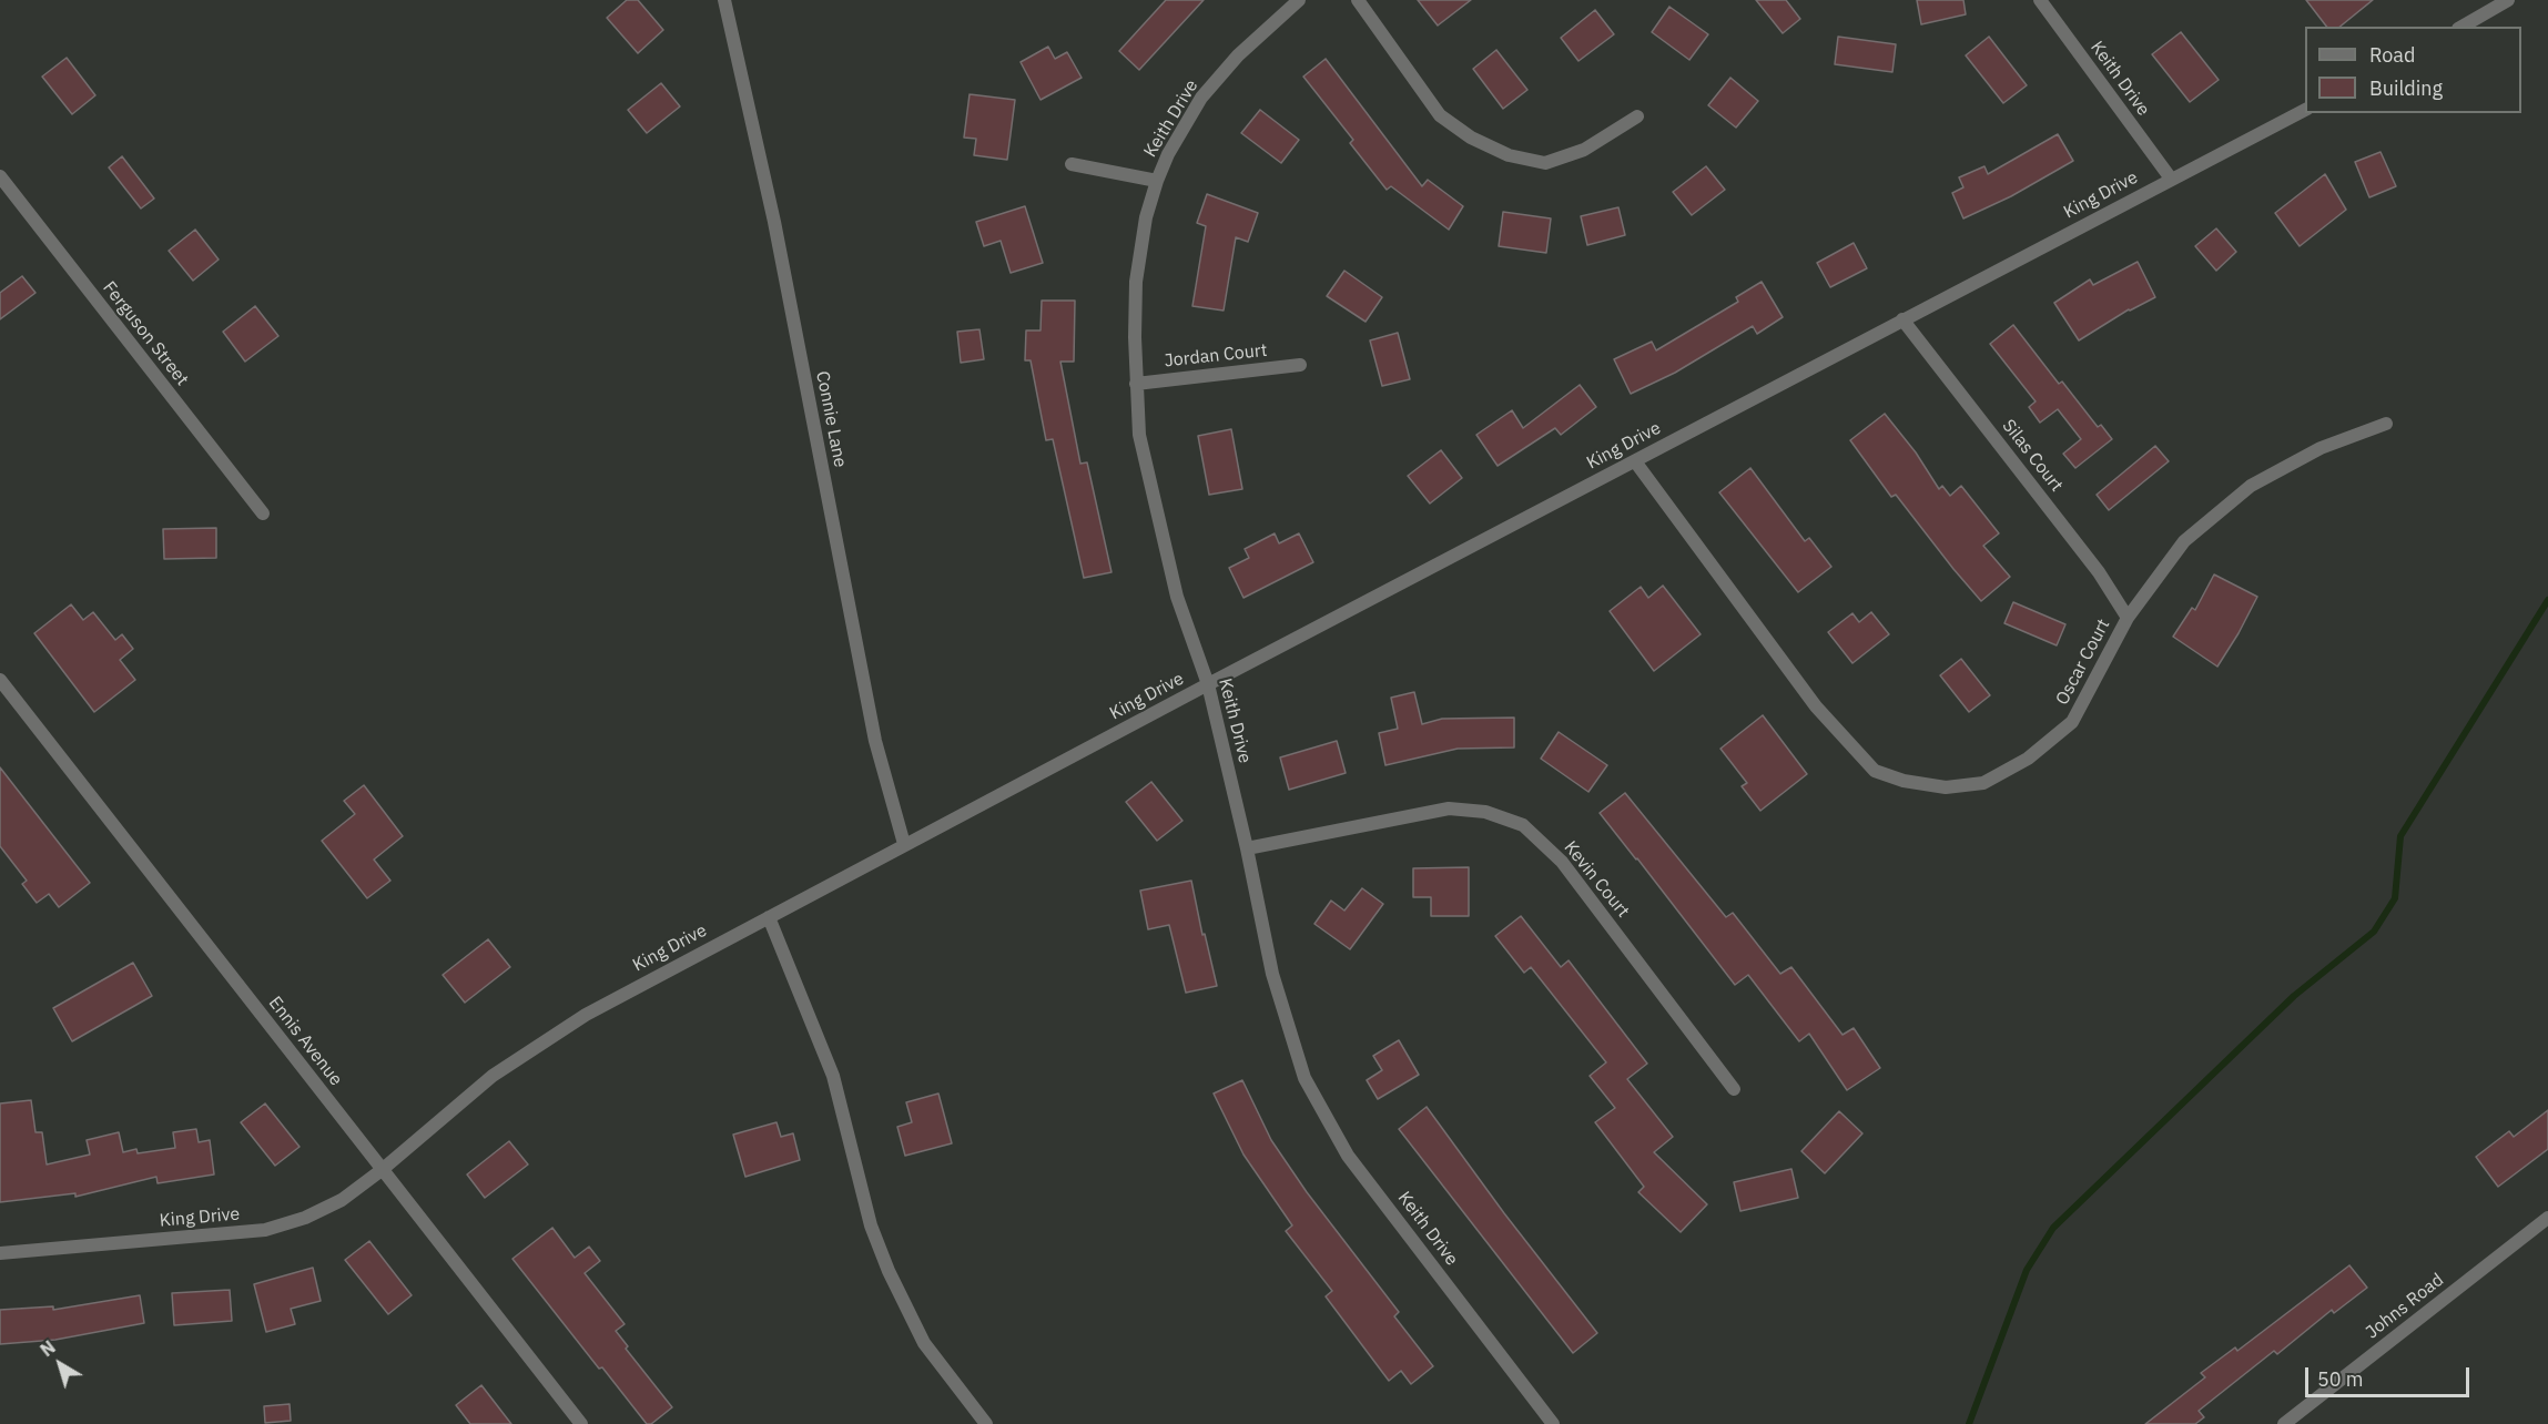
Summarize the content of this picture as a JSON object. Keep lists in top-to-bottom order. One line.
{"streets":{"street":["Keith Drive","King Drive","Ferguson Street","Jordan Court","Connie Lane","Silas Court","Oscar Court","Kevin Court","Ennis Avenue","Johns Road"]},"crossings":[["Keith Drive","King Drive"],["Keith Drive","Jordan Court"],["Keith Drive","Kevin Court"],["King Drive","Connie Lane"],["King Drive","Silas Court"],["King Drive","Oscar Court"],["King Drive","Ennis Avenue"],["Silas Court","Oscar Court"]],"legend":["Road","Building"],"scale_bar":"50 m","north":"top left"}
